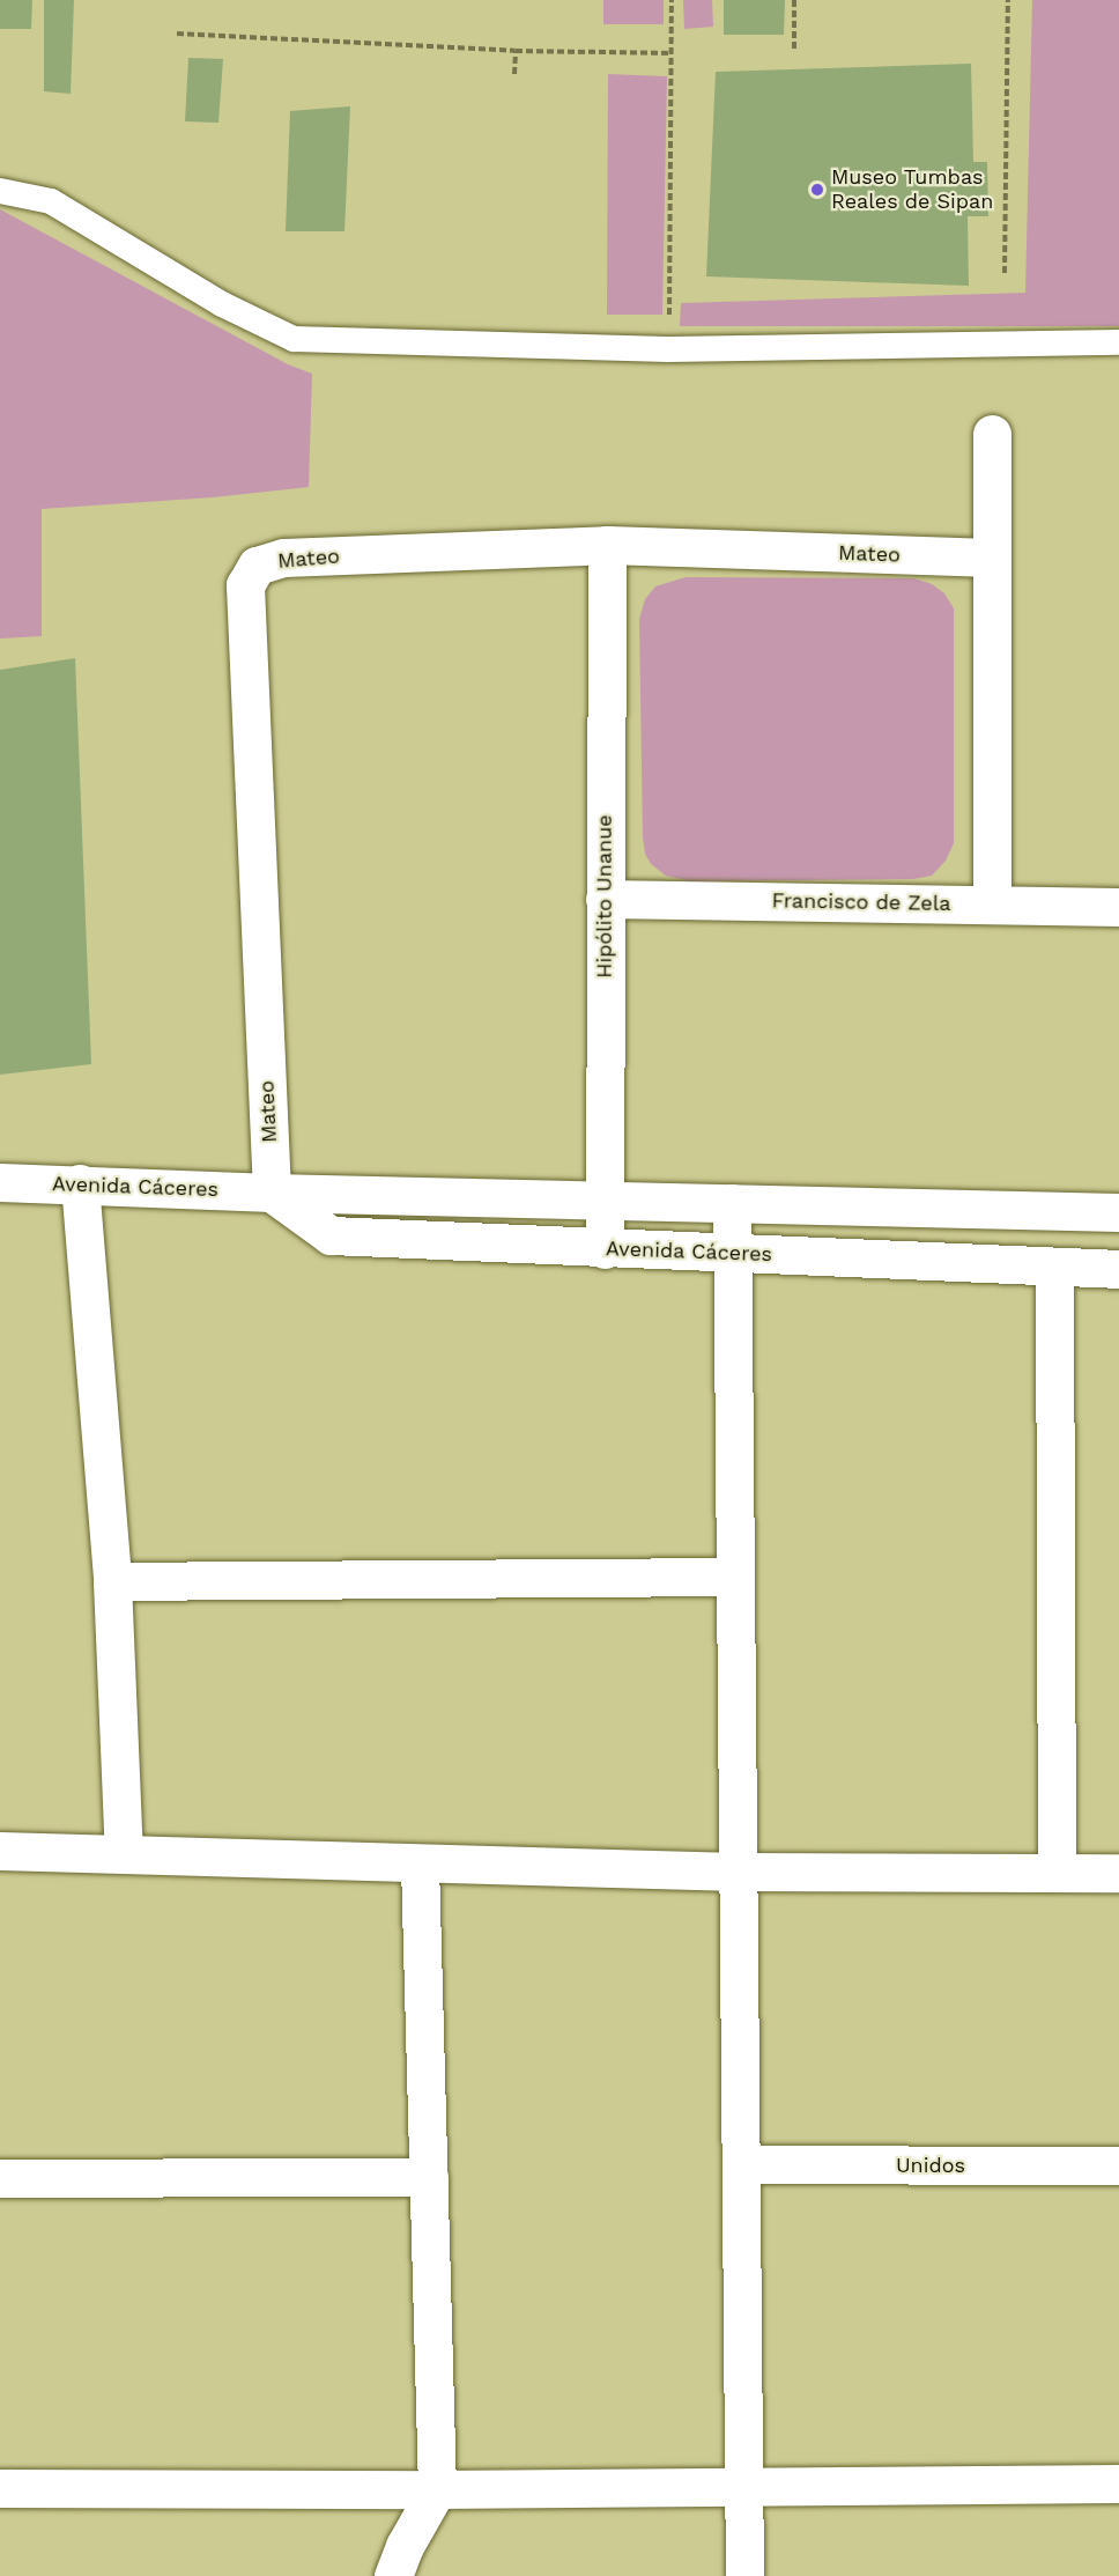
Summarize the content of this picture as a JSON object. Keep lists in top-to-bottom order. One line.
{"streets":{"street":["Mateo","Hipólito Unanue","Francisco de Zela","Avenida Cáceres","Unidos"]},"crossings":[["Mateo","Hipólito Unanue"],["Mateo","Avenida Cáceres"],["Hipólito Unanue","Francisco de Zela"],["Hipólito Unanue","Avenida Cáceres"]],"places":["Museo Tumbas Reales de Sipan"]}
